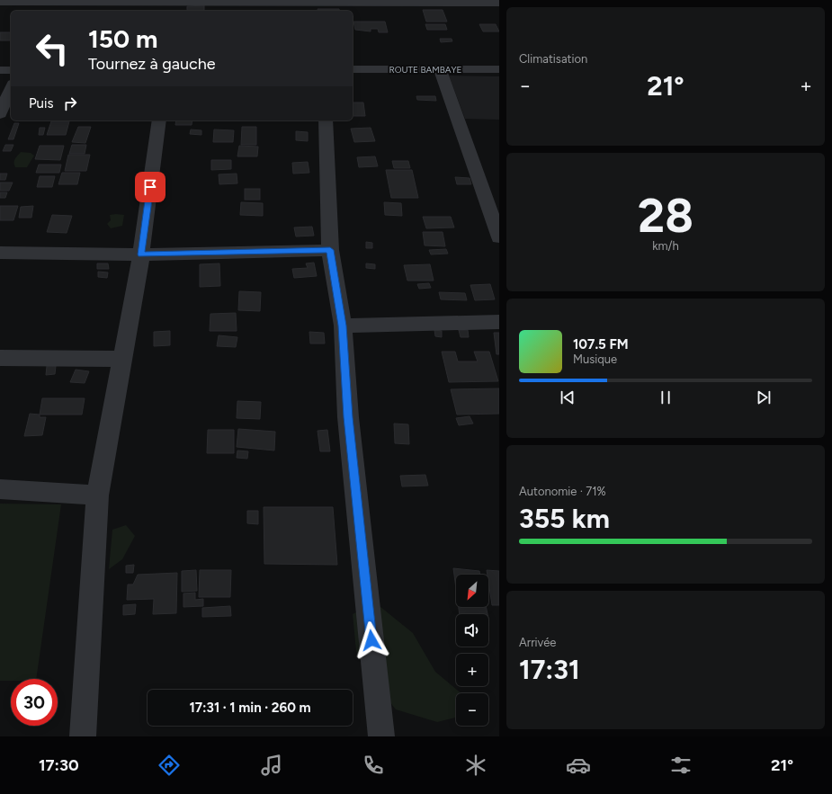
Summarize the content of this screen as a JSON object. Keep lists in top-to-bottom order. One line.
{"streets":{"street":["ROUTE BAMBAYE"]},"north":"bottom left","page":{"tile":["Climatisation",["28","km/h"],["Autonomie · 71%","355 km"],["Arrivée","17:31"]],"turn":["150 m","Tournez à gauche"],"heat":["−","21°","+"],"then":"Puis","song":["107.5 FM","Musique"],"map_buttons":["+","−"],"limit":"30","trip":"17:31 · 1 min · 260 m","tabs":["17:30","21°"]}}
